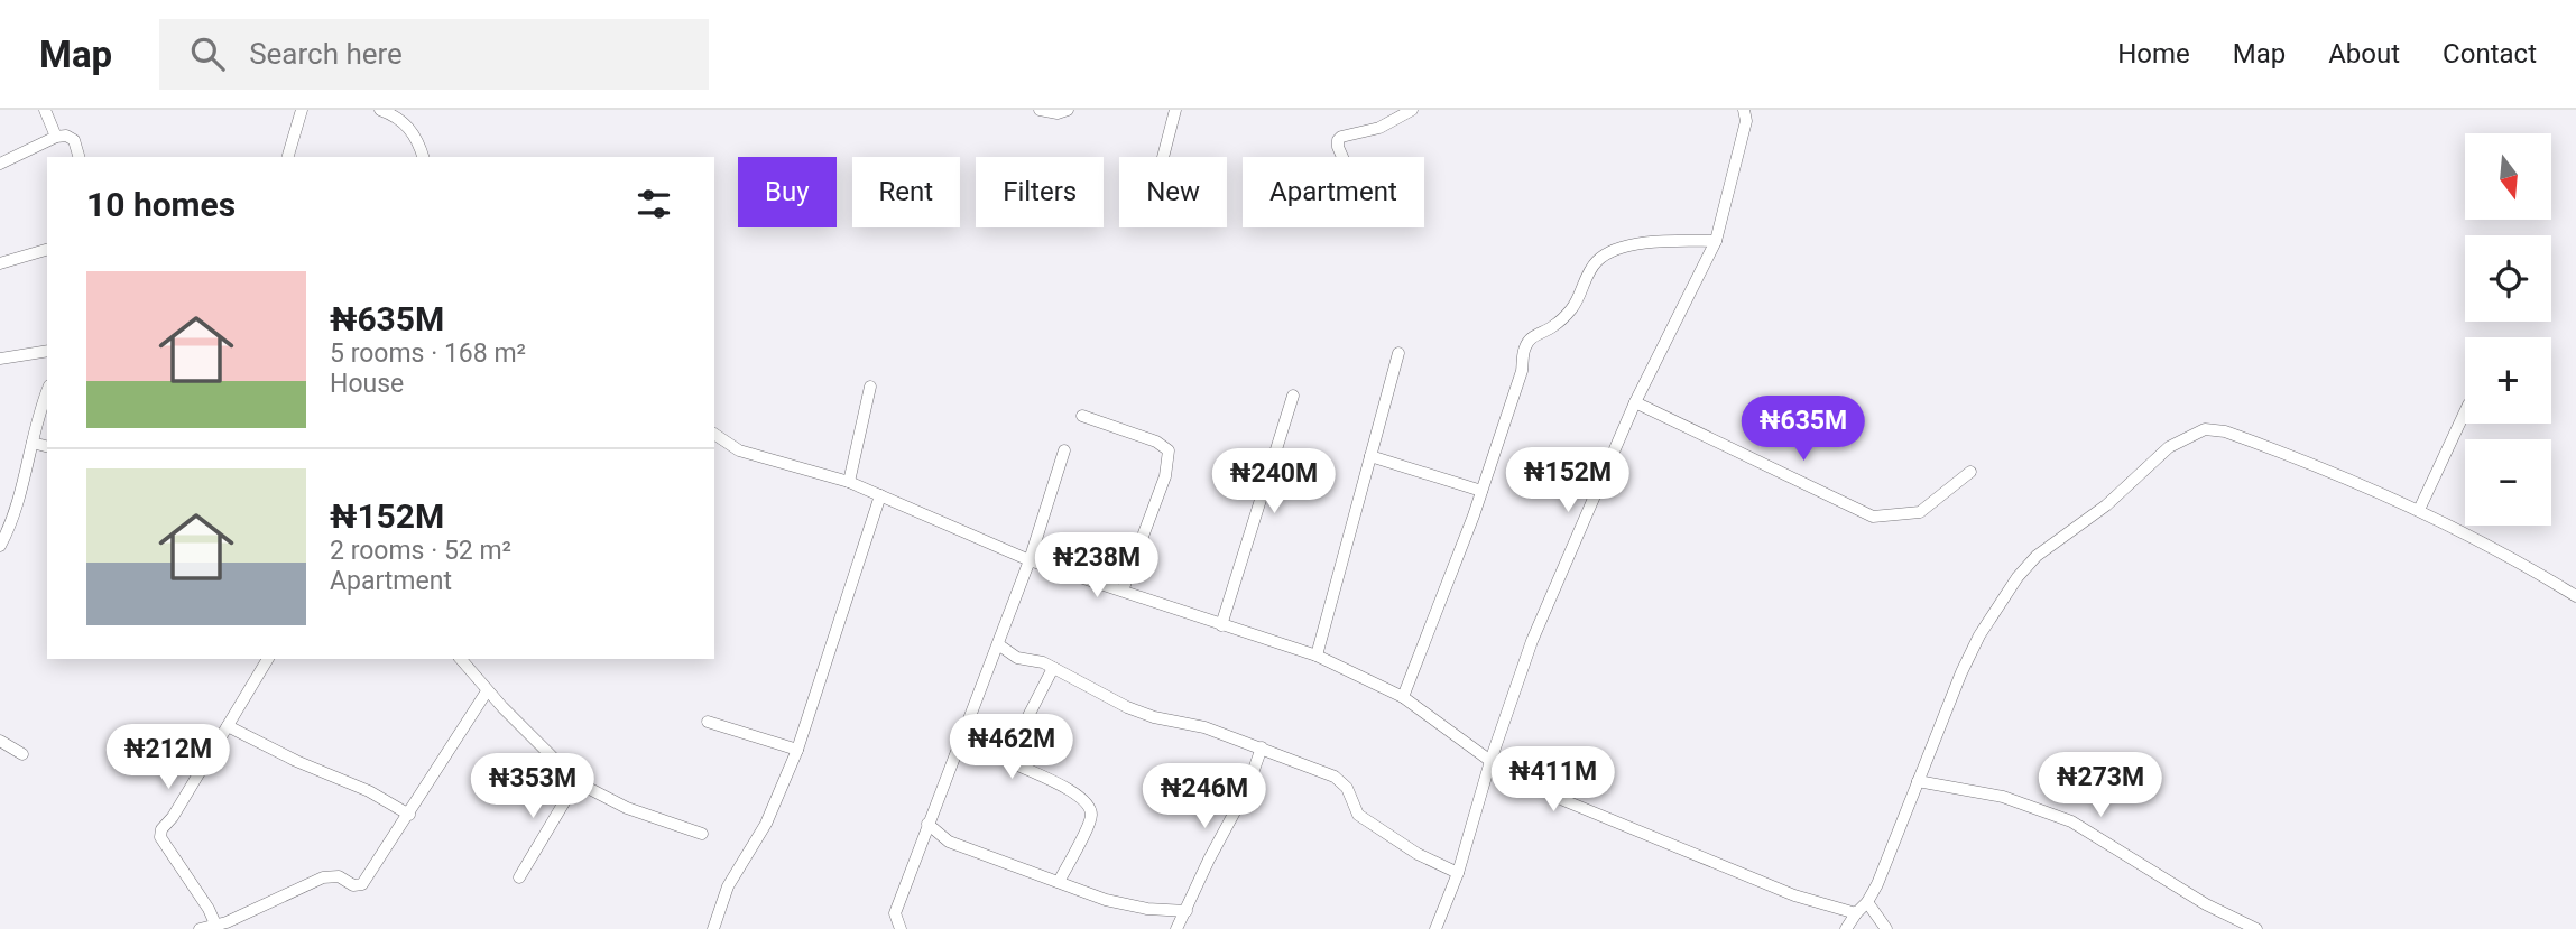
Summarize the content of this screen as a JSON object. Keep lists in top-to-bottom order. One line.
{"north":"bottom","page":{"header":"Map","search":"Search here","nav":["Home","Map","About","Contact"],"map_buttons":["+","−"],"chip":["Buy","Rent","Filters","New","Apartment"],"heading":"10 homes","list":[{"name":"₦635M","note":"5 rooms · 168 m² · House"},{"name":"₦152M","note":"2 rooms · 52 m² · Apartment"}],"price":["₦635M","₦152M","₦240M","₦238M","₦462M","₦212M","₦411M","₦273M","₦353M","₦246M"]}}
